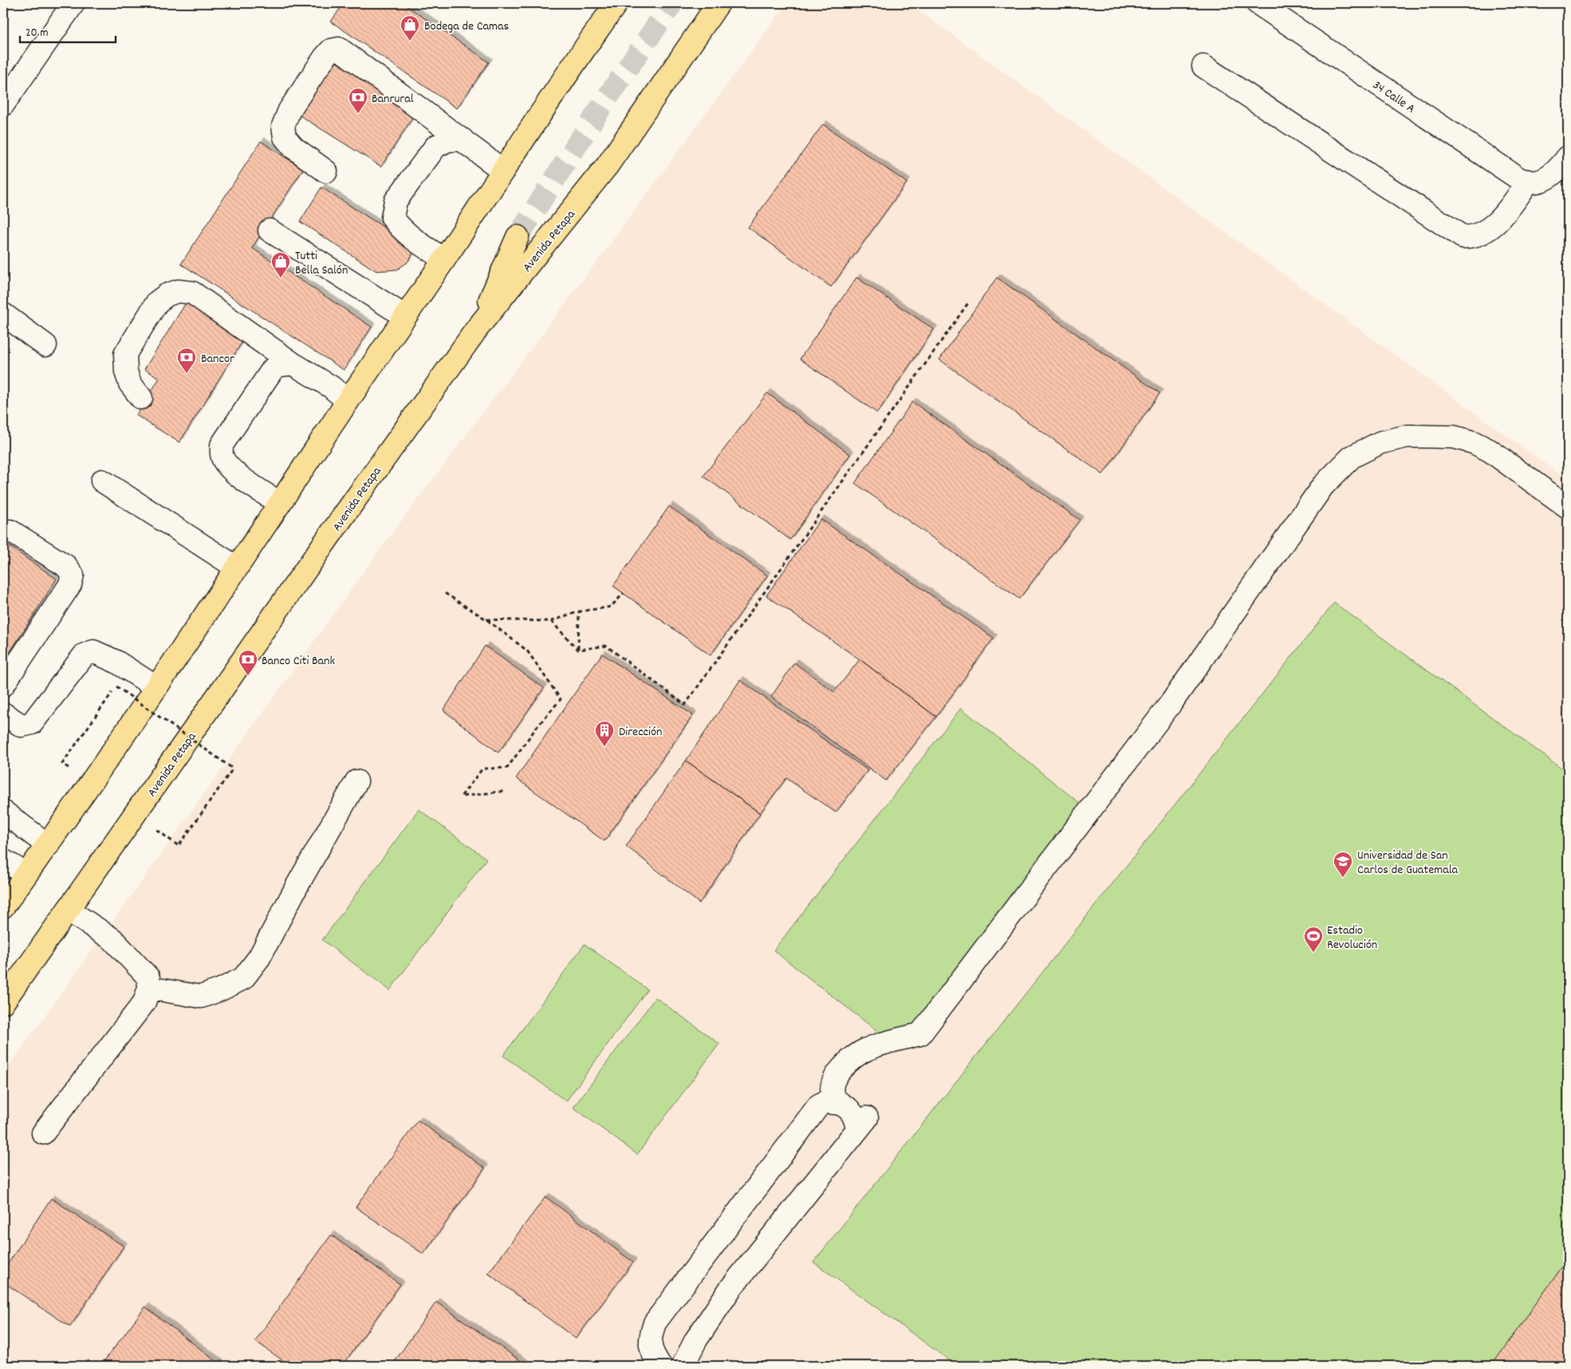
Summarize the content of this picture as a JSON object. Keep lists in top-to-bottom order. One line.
{"streets":{"main road":["Avenida Petapa"],"street":["34 Calle A"]},"places":{"shop":["Bodega de Camas","Tutti Bella Salón"],"bank":["Banrural","Bancor","Banco Citi Bank"],"building":["Dirección"],"school or university":["Universidad de San Carlos de Guatemala"],"sports":["Estadio Revolución"]},"scale_bar":"20 m"}
